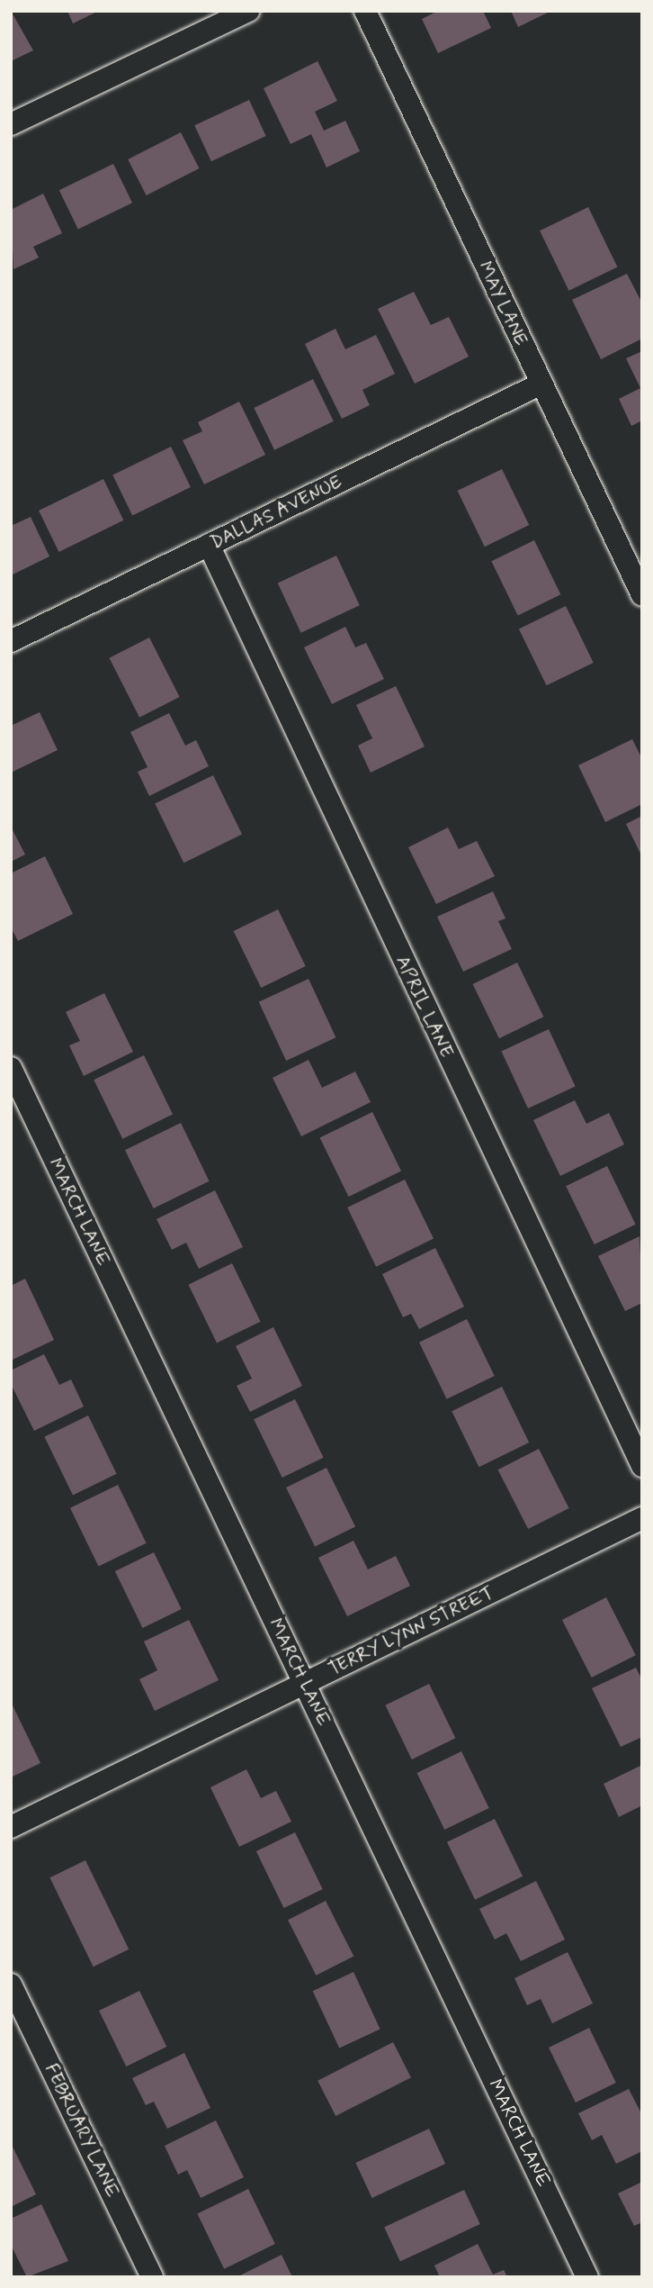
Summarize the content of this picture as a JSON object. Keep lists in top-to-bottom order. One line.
{"streets":{"street":["MAY LANE","DALLAS AVENUE","APRIL LANE","MARCH LANE","TERRY LYNN STREET","FEBRUARY LANE"]},"crossings":[["MAY LANE","DALLAS AVENUE"],["DALLAS AVENUE","APRIL LANE"],["MARCH LANE","TERRY LYNN STREET"]]}
